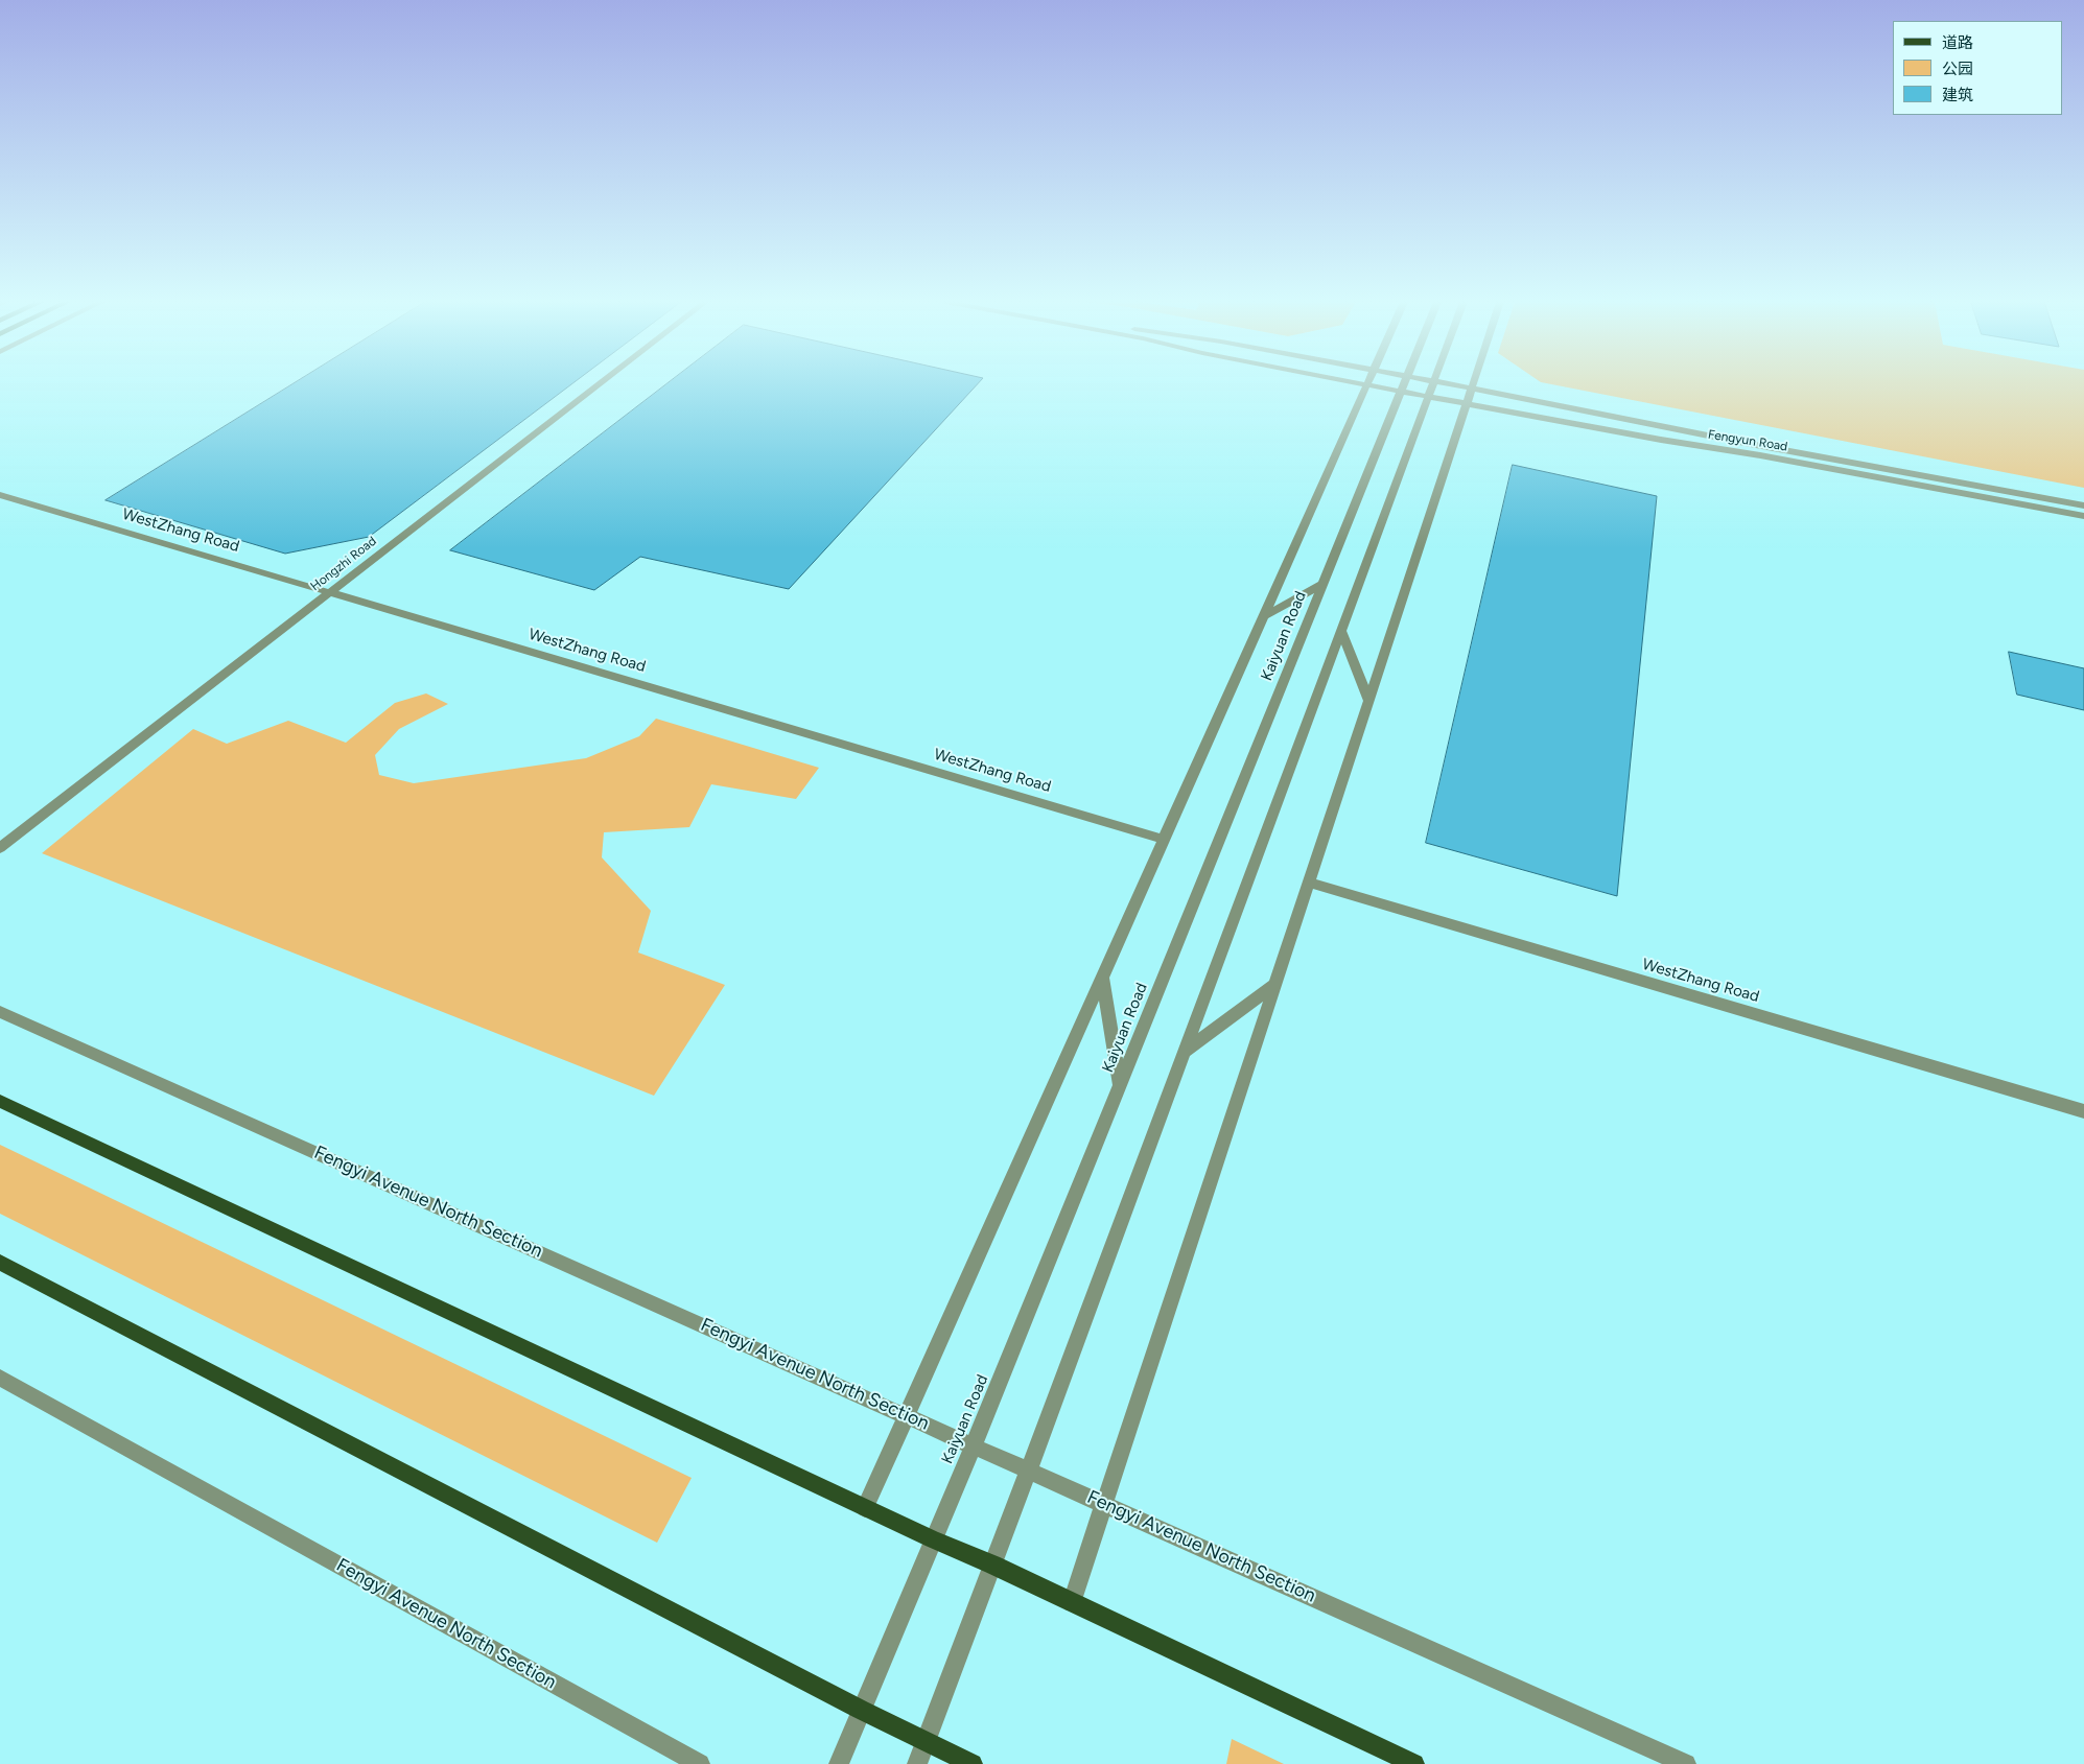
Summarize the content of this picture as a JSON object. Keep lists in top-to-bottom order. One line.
{"streets":{"street":["Fengyun Road","WestZhang Road","Hongzhi Road","Kaiyuan Road","Fengyi Avenue North Section"]},"crossings":[["Fengyun Road","Kaiyuan Road"],["WestZhang Road","Hongzhi Road"],["WestZhang Road","Kaiyuan Road"],["Kaiyuan Road","Fengyi Avenue North Section"]],"legend":["道路","公园","建筑"]}
